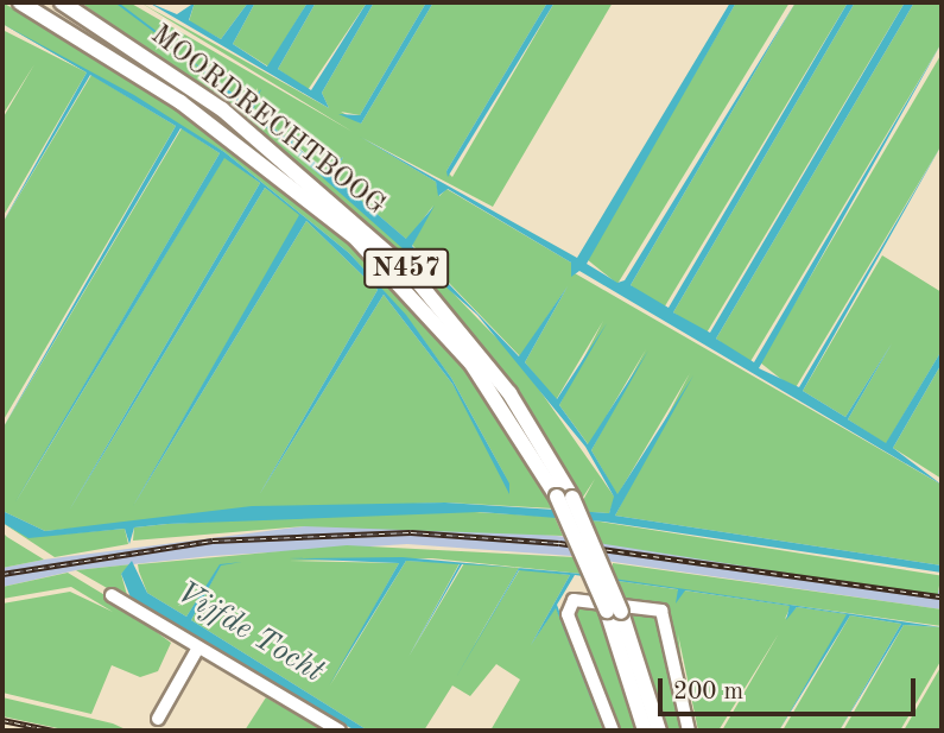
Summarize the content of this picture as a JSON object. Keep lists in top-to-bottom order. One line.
{"streets":{"main road":["MOORDRECHTBOOG","N457"]},"water":["Vijfde Tocht"],"scale_bar":"200 m"}
